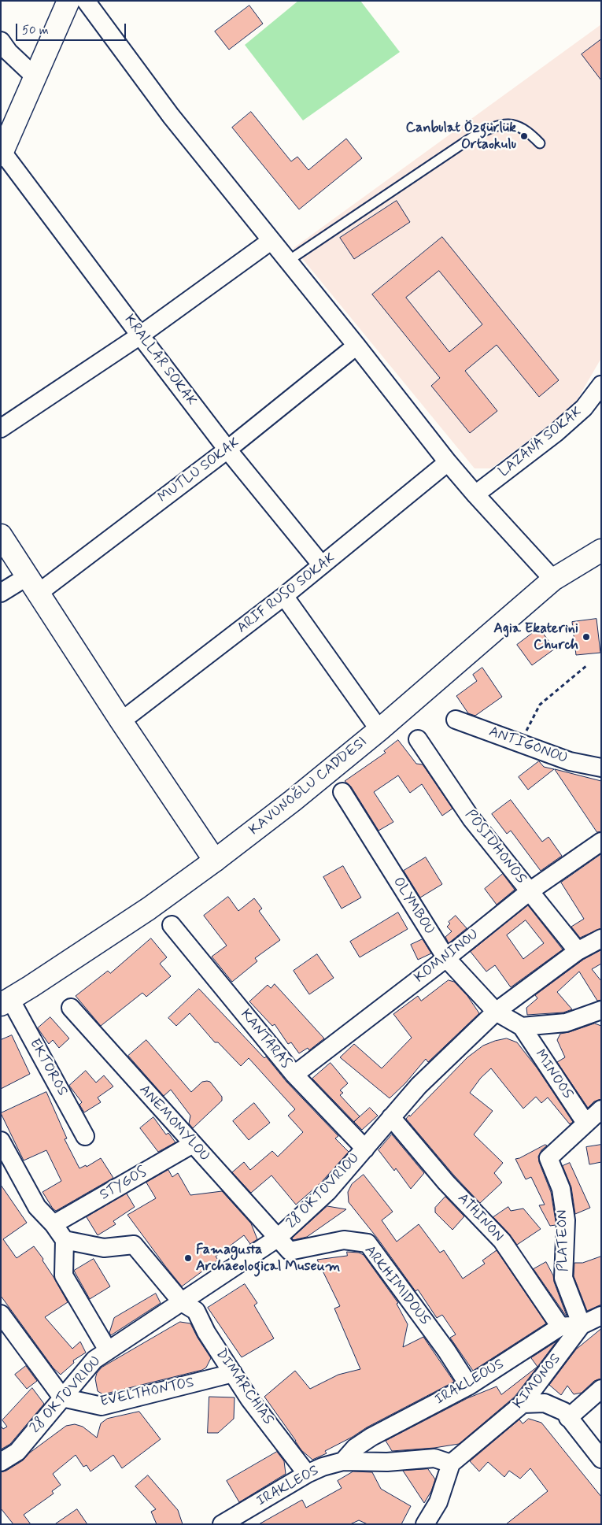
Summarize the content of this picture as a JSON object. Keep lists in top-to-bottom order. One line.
{"streets":{"main road":["KAVUNOĞLU CADDESI"],"street":["KRALLAR SOKAK","LAZANA SOKAK","MUTLU SOKAK","ARIF RUSO SOKAK","ANTIGONOU","POSIDHONOS","OLYMBOU","KOMNINOU","KANTARAS","EKTOROS","MINOOS","ANEMOMYLOU","STYGOS","28 OKTOVRIOU","ATHINON","PLATEON","ARKHIMIDOUS","KIMONOS","IRAKLEOUS","DIMARCHIAS","EVELTHONTOS","IRAKLEOS"]},"crossings":[["KRALLAR SOKAK","MUTLU SOKAK"],["KRALLAR SOKAK","ARIF RUSO SOKAK"],["KAVUNOĞLU CADDESI","EKTOROS"],["POSIDHONOS","KOMNINOU"],["POSIDHONOS","28 OKTOVRIOU"],["OLYMBOU","KOMNINOU"],["OLYMBOU","MINOOS"],["OLYMBOU","28 OKTOVRIOU"],["KOMNINOU","KANTARAS"],["KANTARAS","28 OKTOVRIOU"],["MINOOS","PLATEON"],["ANEMOMYLOU","STYGOS"],["ANEMOMYLOU","28 OKTOVRIOU"],["ANEMOMYLOU","ARKHIMIDOUS"],["28 OKTOVRIOU","ATHINON"],["28 OKTOVRIOU","ARKHIMIDOUS"],["28 OKTOVRIOU","DIMARCHIAS"],["28 OKTOVRIOU","EVELTHONTOS"],["ATHINON","IRAKLEOUS"],["PLATEON","KIMONOS"],["PLATEON","IRAKLEOUS"],["ARKHIMIDOUS","IRAKLEOUS"],["KIMONOS","IRAKLEOUS"],["KIMONOS","IRAKLEOS"],["IRAKLEOUS","IRAKLEOS"],["DIMARCHIAS","EVELTHONTOS"],["DIMARCHIAS","IRAKLEOS"]],"places":["Canbulat Özgürlük Ortaokulu","Agia Ekaterini Church","Famagusta Archaeological Museum"],"scale_bar":"50 m"}
